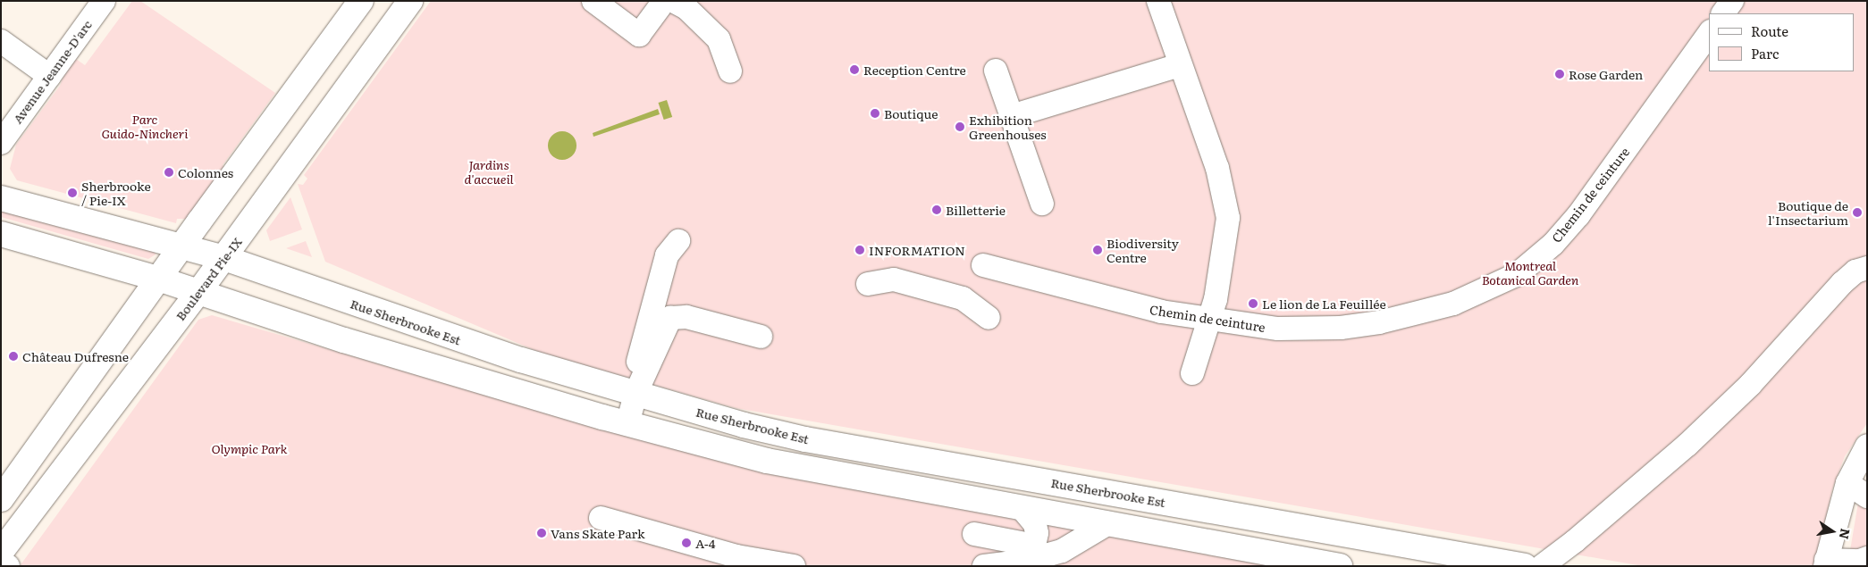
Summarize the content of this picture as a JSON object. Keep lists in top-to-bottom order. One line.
{"streets":{"main road":["Boulevard Pie-IX","Rue Sherbrooke Est"],"street":["Avenue Jeanne-D'arc","Chemin de ceinture"]},"crossings":[["Boulevard Pie-IX","Rue Sherbrooke Est"]],"parks":["Parc Guido-Nincheri","Jardins d'accueil","Montreal Botanical Garden","Olympic Park"],"places":["Reception Centre","Rose Garden","Boutique","Exhibition Greenhouses","Colonnes","Sherbrooke / Pie-IX","Billetterie","Boutique de l'Insectarium","INFORMATION","Biodiversity Centre","Le lion de La Feuillée","Château Dufresne","Vans Skate Park","A-4"],"legend":["Route","Parc"],"north":"right"}
